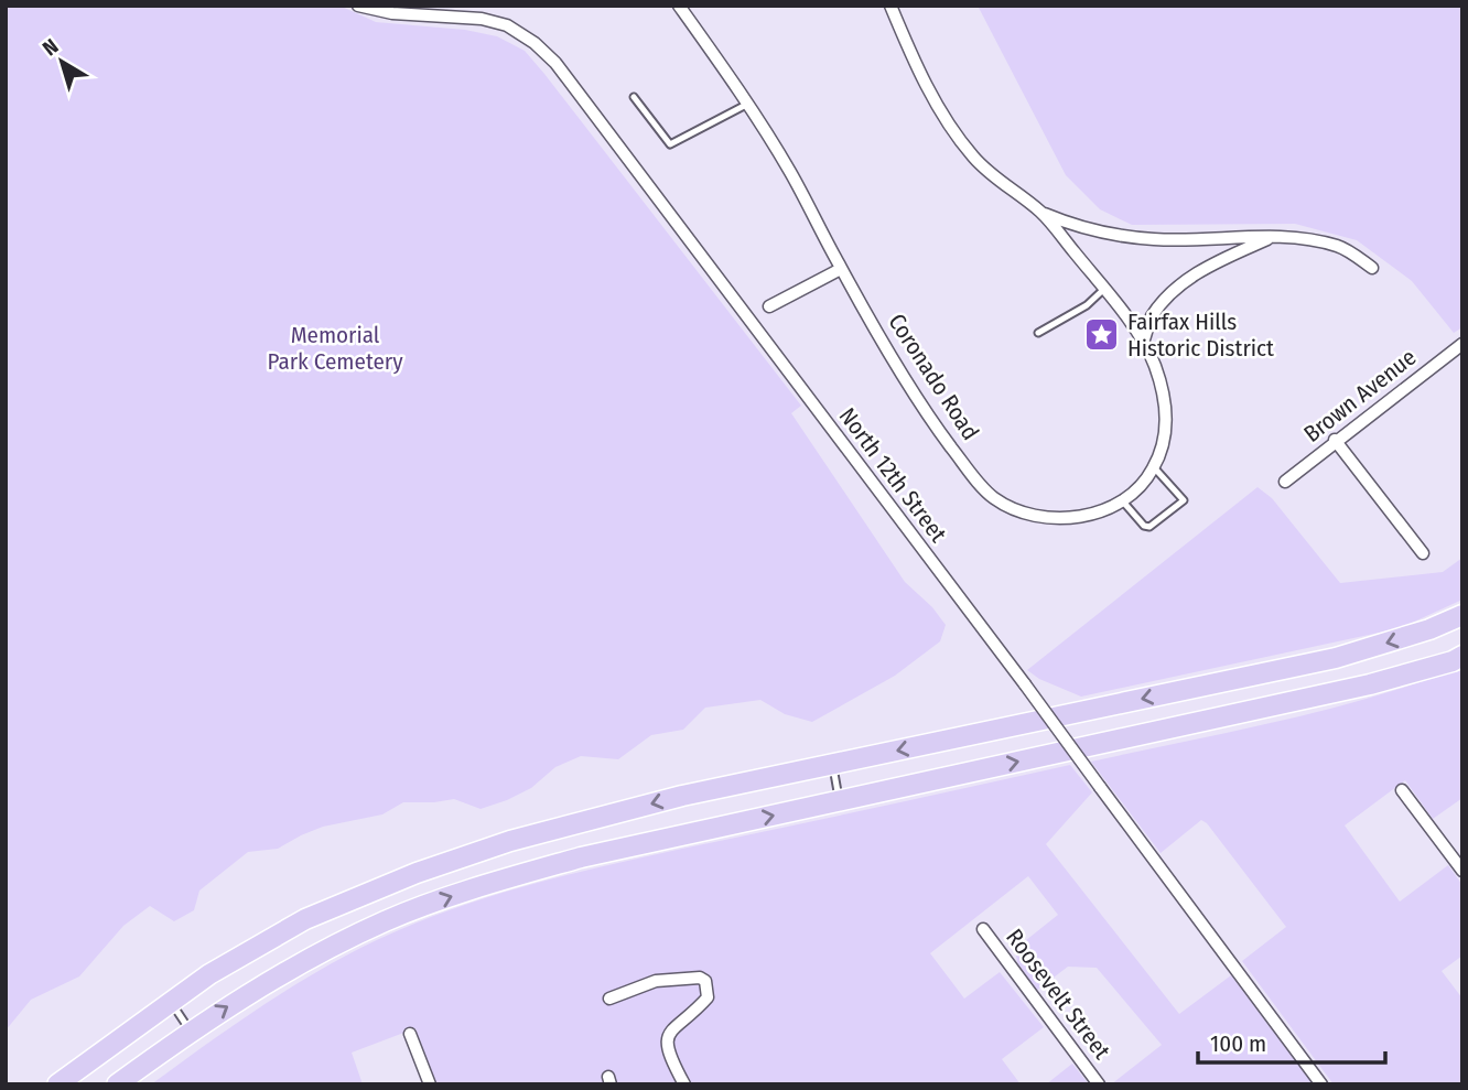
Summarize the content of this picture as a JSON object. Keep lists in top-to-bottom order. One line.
{"streets":{"street":["Coronado Road","Brown Avenue","North 12th Street","Roosevelt Street"]},"parks":["Memorial Park Cemetery"],"places":{"place":["Fairfax Hills Historic District"]},"scale_bar":"100 m","north":"top left"}
